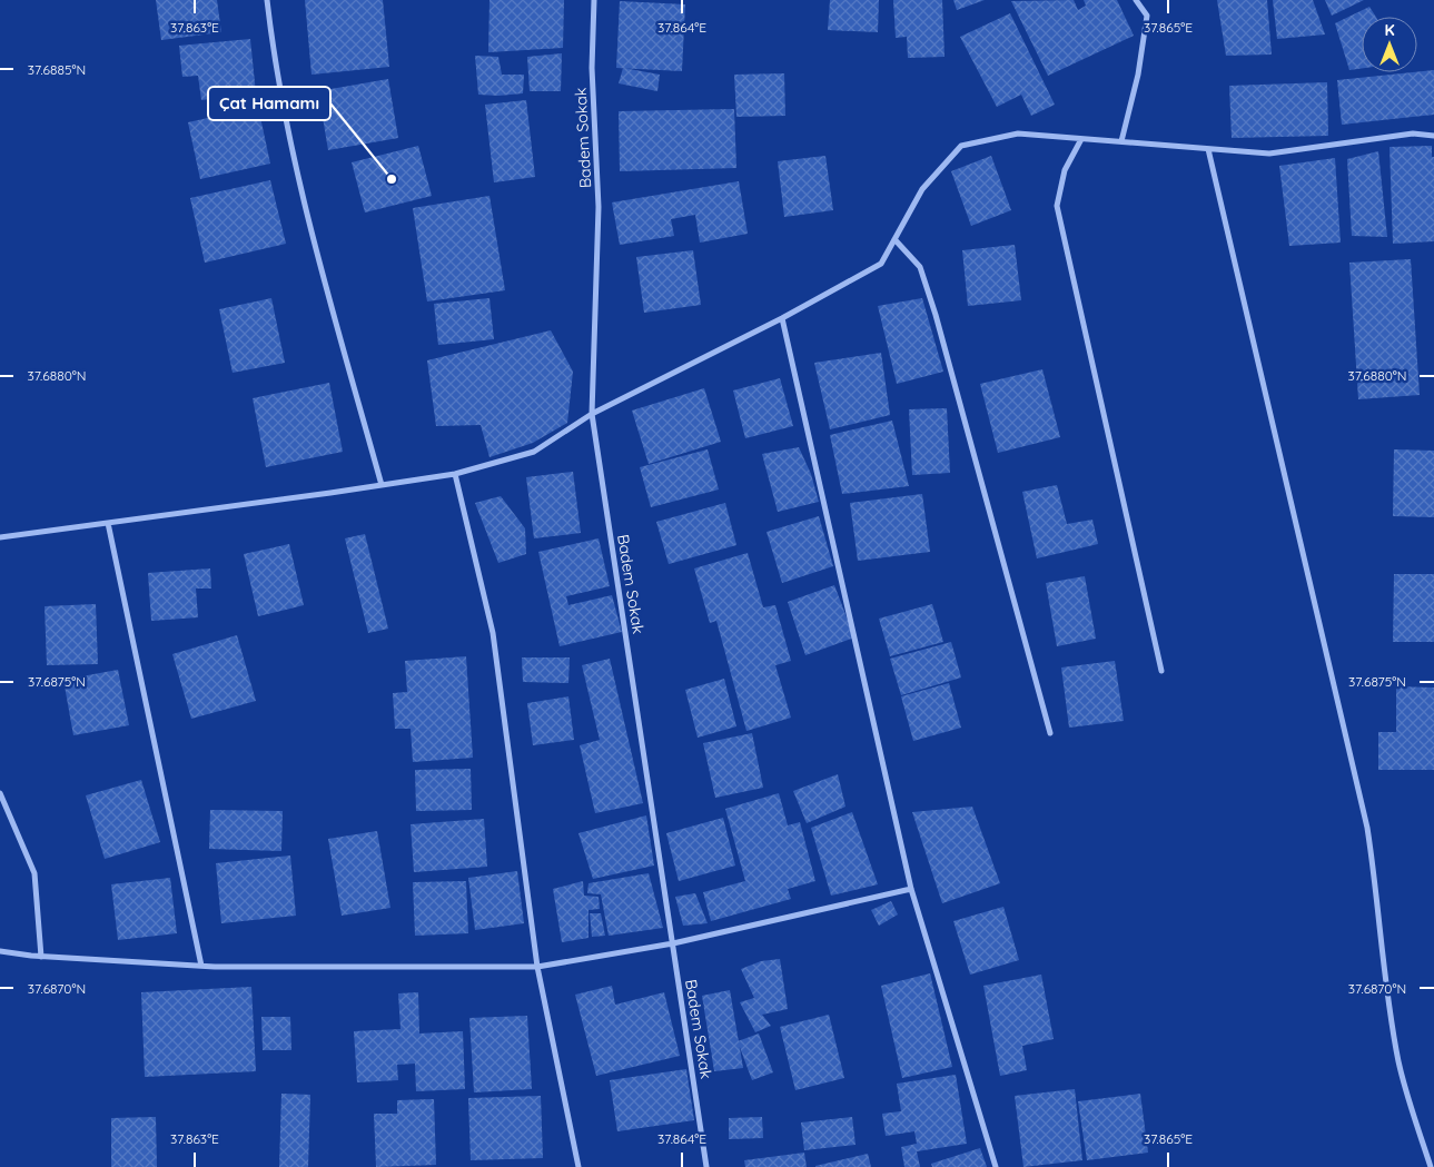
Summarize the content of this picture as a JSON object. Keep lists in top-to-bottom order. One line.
{"streets":{"street":["Badem Sokak"]},"places":["Çat Hamamı"],"north":"top","coordinates":["37.863°E","37.864°E","37.865°E","37.6885°N","37.6880°N","37.6875°N","37.6870°N"]}
